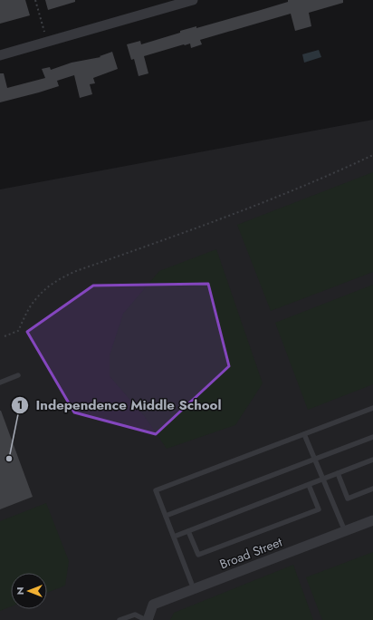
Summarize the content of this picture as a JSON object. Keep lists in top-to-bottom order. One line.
{"streets":{"street":["Broad Street"]},"places":["Independence Middle School"],"north":"left"}
